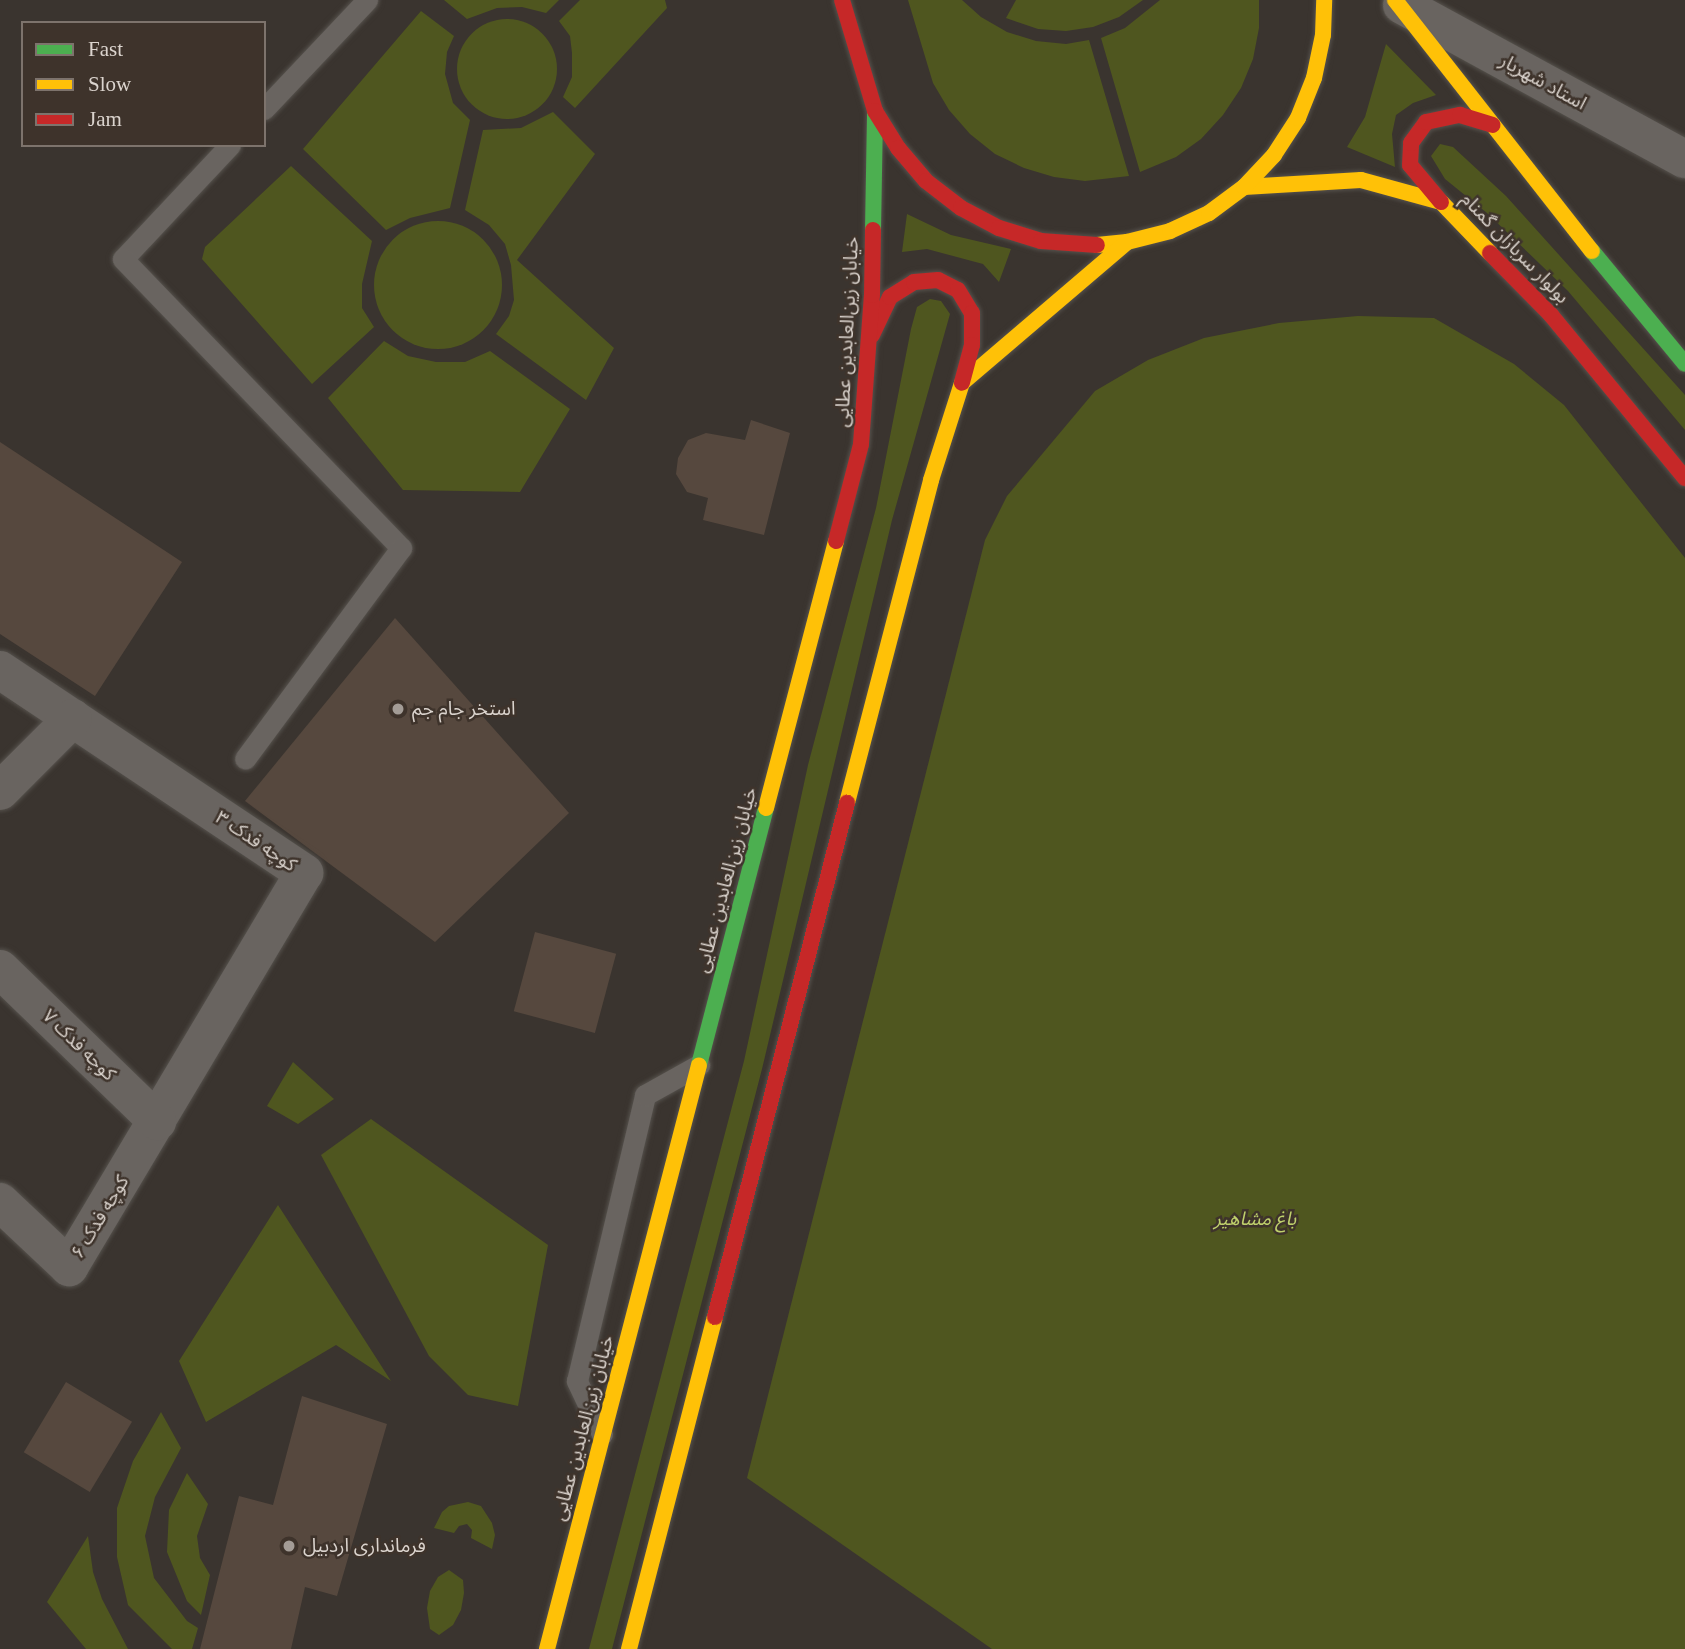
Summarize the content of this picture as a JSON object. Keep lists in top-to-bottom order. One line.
{"streets":{"main road":["بولوار سربازان گمنام","خیابان زین‌العابدین عطایی"],"street":["استاد شهریار","کوچه فدک ۳","کوچه فدک ۷","کوچه فدک ۶"]},"crossings":[["کوچه فدک ۳","کوچه فدک ۷"],["کوچه فدک ۳","کوچه فدک ۶"],["کوچه فدک ۷","کوچه فدک ۶"]],"parks":["باغ مشاهیر"],"places":["استخر جام جم","فرمانداری اردبیل"],"legend":["Fast","Slow","Jam"]}
